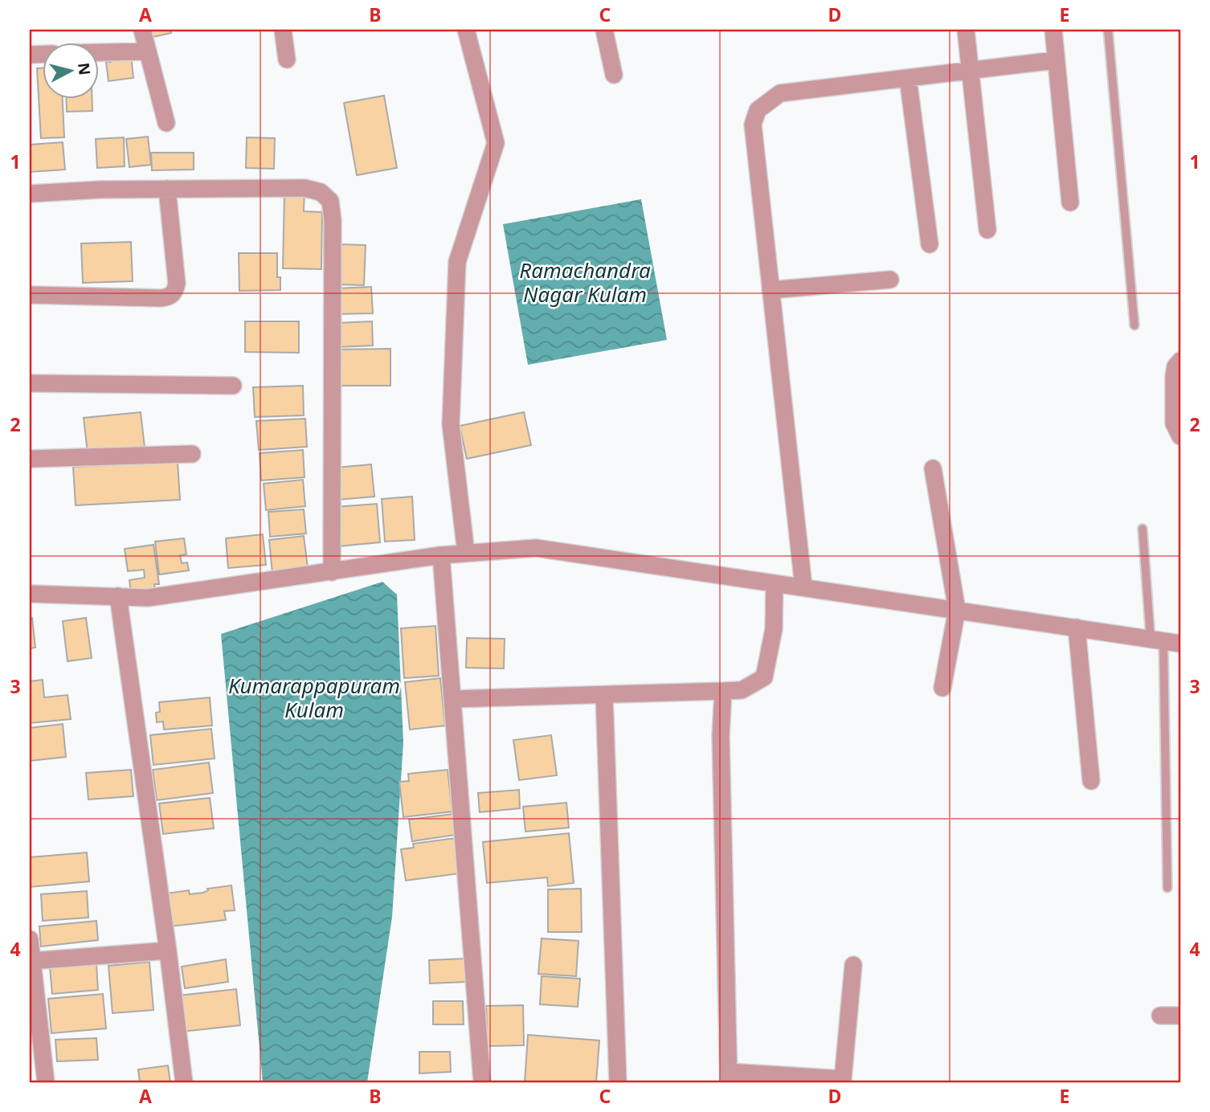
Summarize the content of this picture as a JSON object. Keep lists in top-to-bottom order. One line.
{"water":["Ramachandra Nagar Kulam","Kumarappapuram Kulam"],"north":"right","grid":{"columns":["A","B","C","D","E"],"rows":["1","2","3","4"]}}
